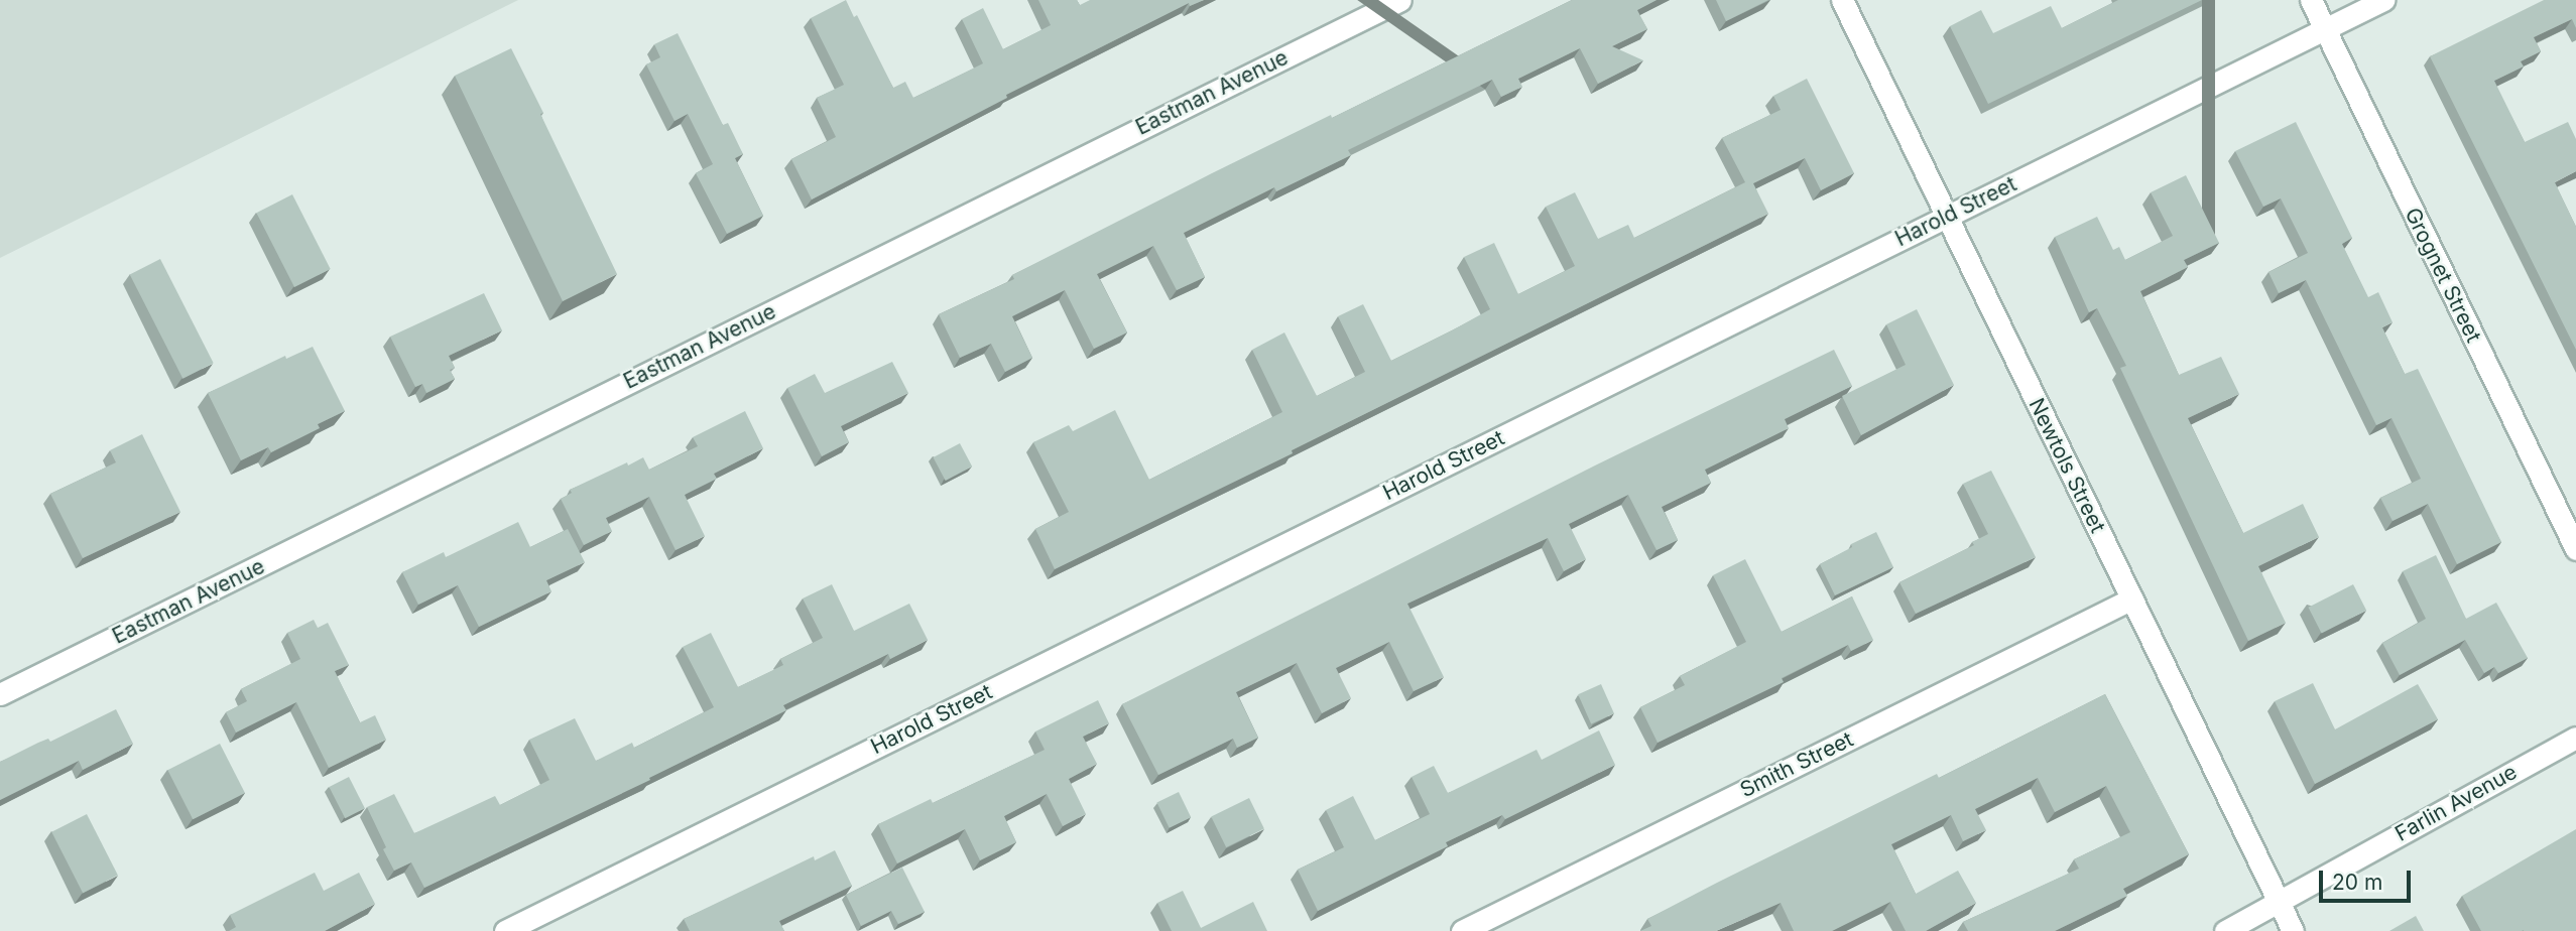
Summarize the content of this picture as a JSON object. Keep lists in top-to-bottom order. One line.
{"streets":{"street":["Eastman Avenue","Harold Street","Grognet Street","Newtols Street","Smith Street","Farlin Avenue"]},"crossings":[["Harold Street","Grognet Street"],["Harold Street","Newtols Street"],["Newtols Street","Smith Street"],["Newtols Street","Farlin Avenue"]],"scale_bar":"20 m"}
